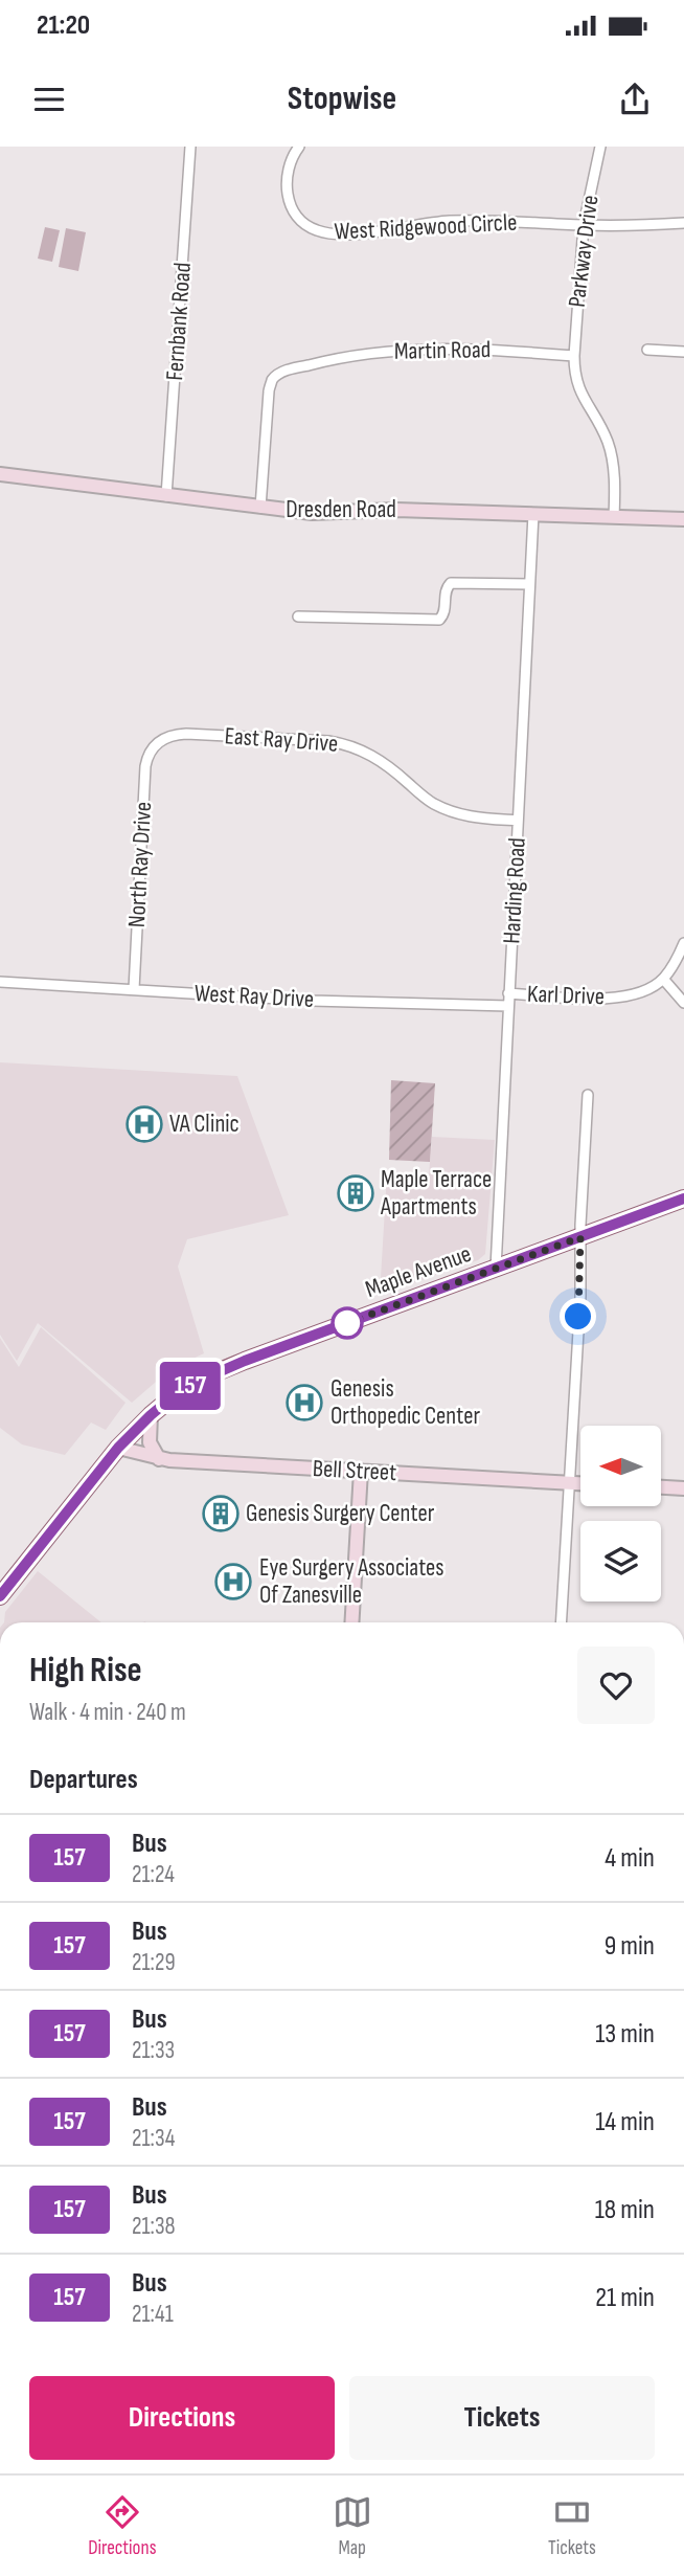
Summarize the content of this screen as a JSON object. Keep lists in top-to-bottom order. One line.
{"streets":{"main road":["Maple Avenue"],"street":["West Ridgewood Circle","Parkway Drive","Fernbank Road","Martin Road","Dresden Road","East Ray Drive","North Ray Drive","Harding Road","Karl Drive","West Ray Drive","Bell Street"]},"crossings":[["West Ridgewood Circle","Parkway Drive"],["Parkway Drive","Martin Road"],["Fernbank Road","Dresden Road"],["Martin Road","Dresden Road"],["Dresden Road","Harding Road"],["East Ray Drive","North Ray Drive"],["East Ray Drive","Harding Road"],["North Ray Drive","West Ray Drive"],["Harding Road","Karl Drive"],["Harding Road","West Ray Drive"],["Harding Road","Maple Avenue"],["Maple Avenue","Bell Street"]],"places":{"hospital":["VA Clinic","Genesis Orthopedic Center","Eye Surgery Associates Of Zanesville"],"building":["Maple Terrace Apartments","Genesis Surgery Center"]},"lines":["bus line 157"],"north":"left","page":{"status":"21:20","header":"Stopwise","on_map":"157","heading":[["High Rise","Walk · 4 min · 240 m"],"Departures"],"list":[{"mark":"157","name":"Bus","note":"21:24","value":"4 min"},{"mark":"157","name":"Bus","note":"21:29","value":"9 min"},{"mark":"157","name":"Bus","note":"21:33","value":"13 min"},{"mark":"157","name":"Bus","note":"21:34","value":"14 min"},{"mark":"157","name":"Bus","note":"21:38","value":"18 min"},{"mark":"157","name":"Bus","note":"21:41","value":"21 min"}],"buttons":["Directions","Tickets"],"tabs":["Directions","Map","Tickets"]}}
